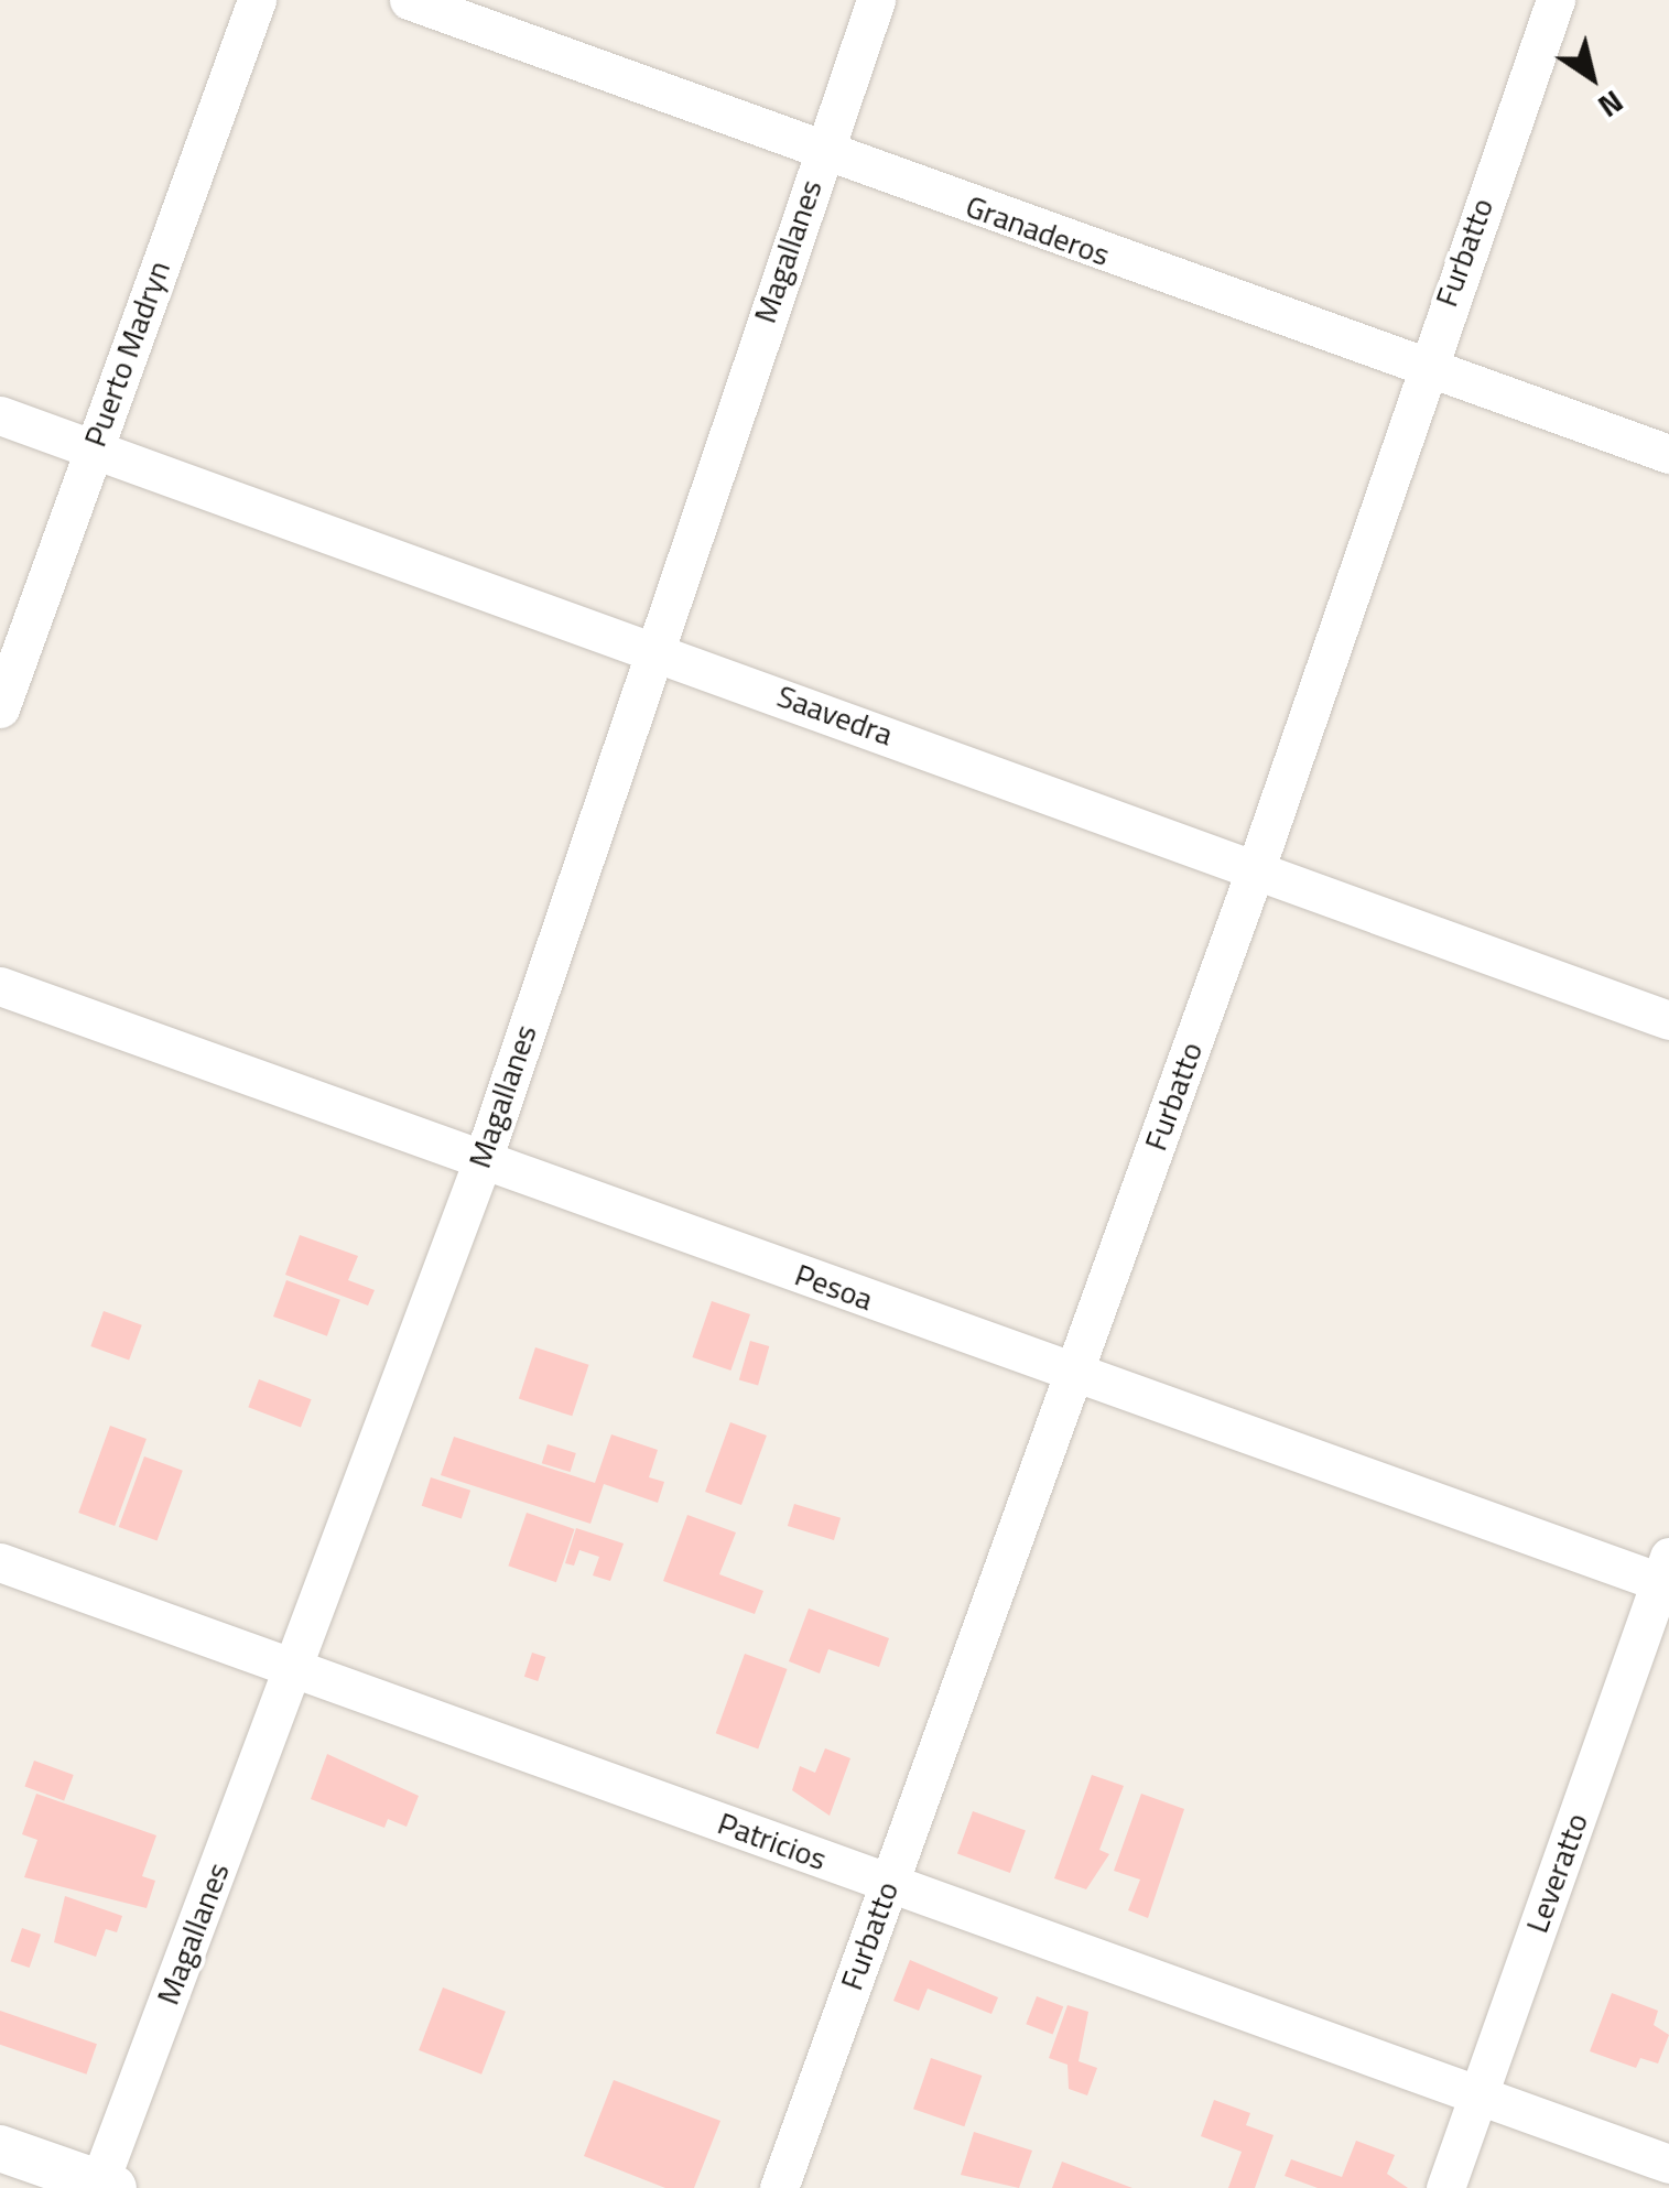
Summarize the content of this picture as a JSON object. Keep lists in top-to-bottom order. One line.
{"streets":{"street":["Granaderos","Magallanes","Furbatto","Puerto Madryn","Saavedra","Pesoa","Patricios","Leveratto"]},"crossings":[["Granaderos","Magallanes"],["Granaderos","Furbatto"],["Magallanes","Saavedra"],["Magallanes","Pesoa"],["Magallanes","Patricios"],["Furbatto","Saavedra"],["Furbatto","Pesoa"],["Furbatto","Patricios"],["Puerto Madryn","Saavedra"],["Pesoa","Leveratto"],["Patricios","Leveratto"]],"north":"bottom right"}
